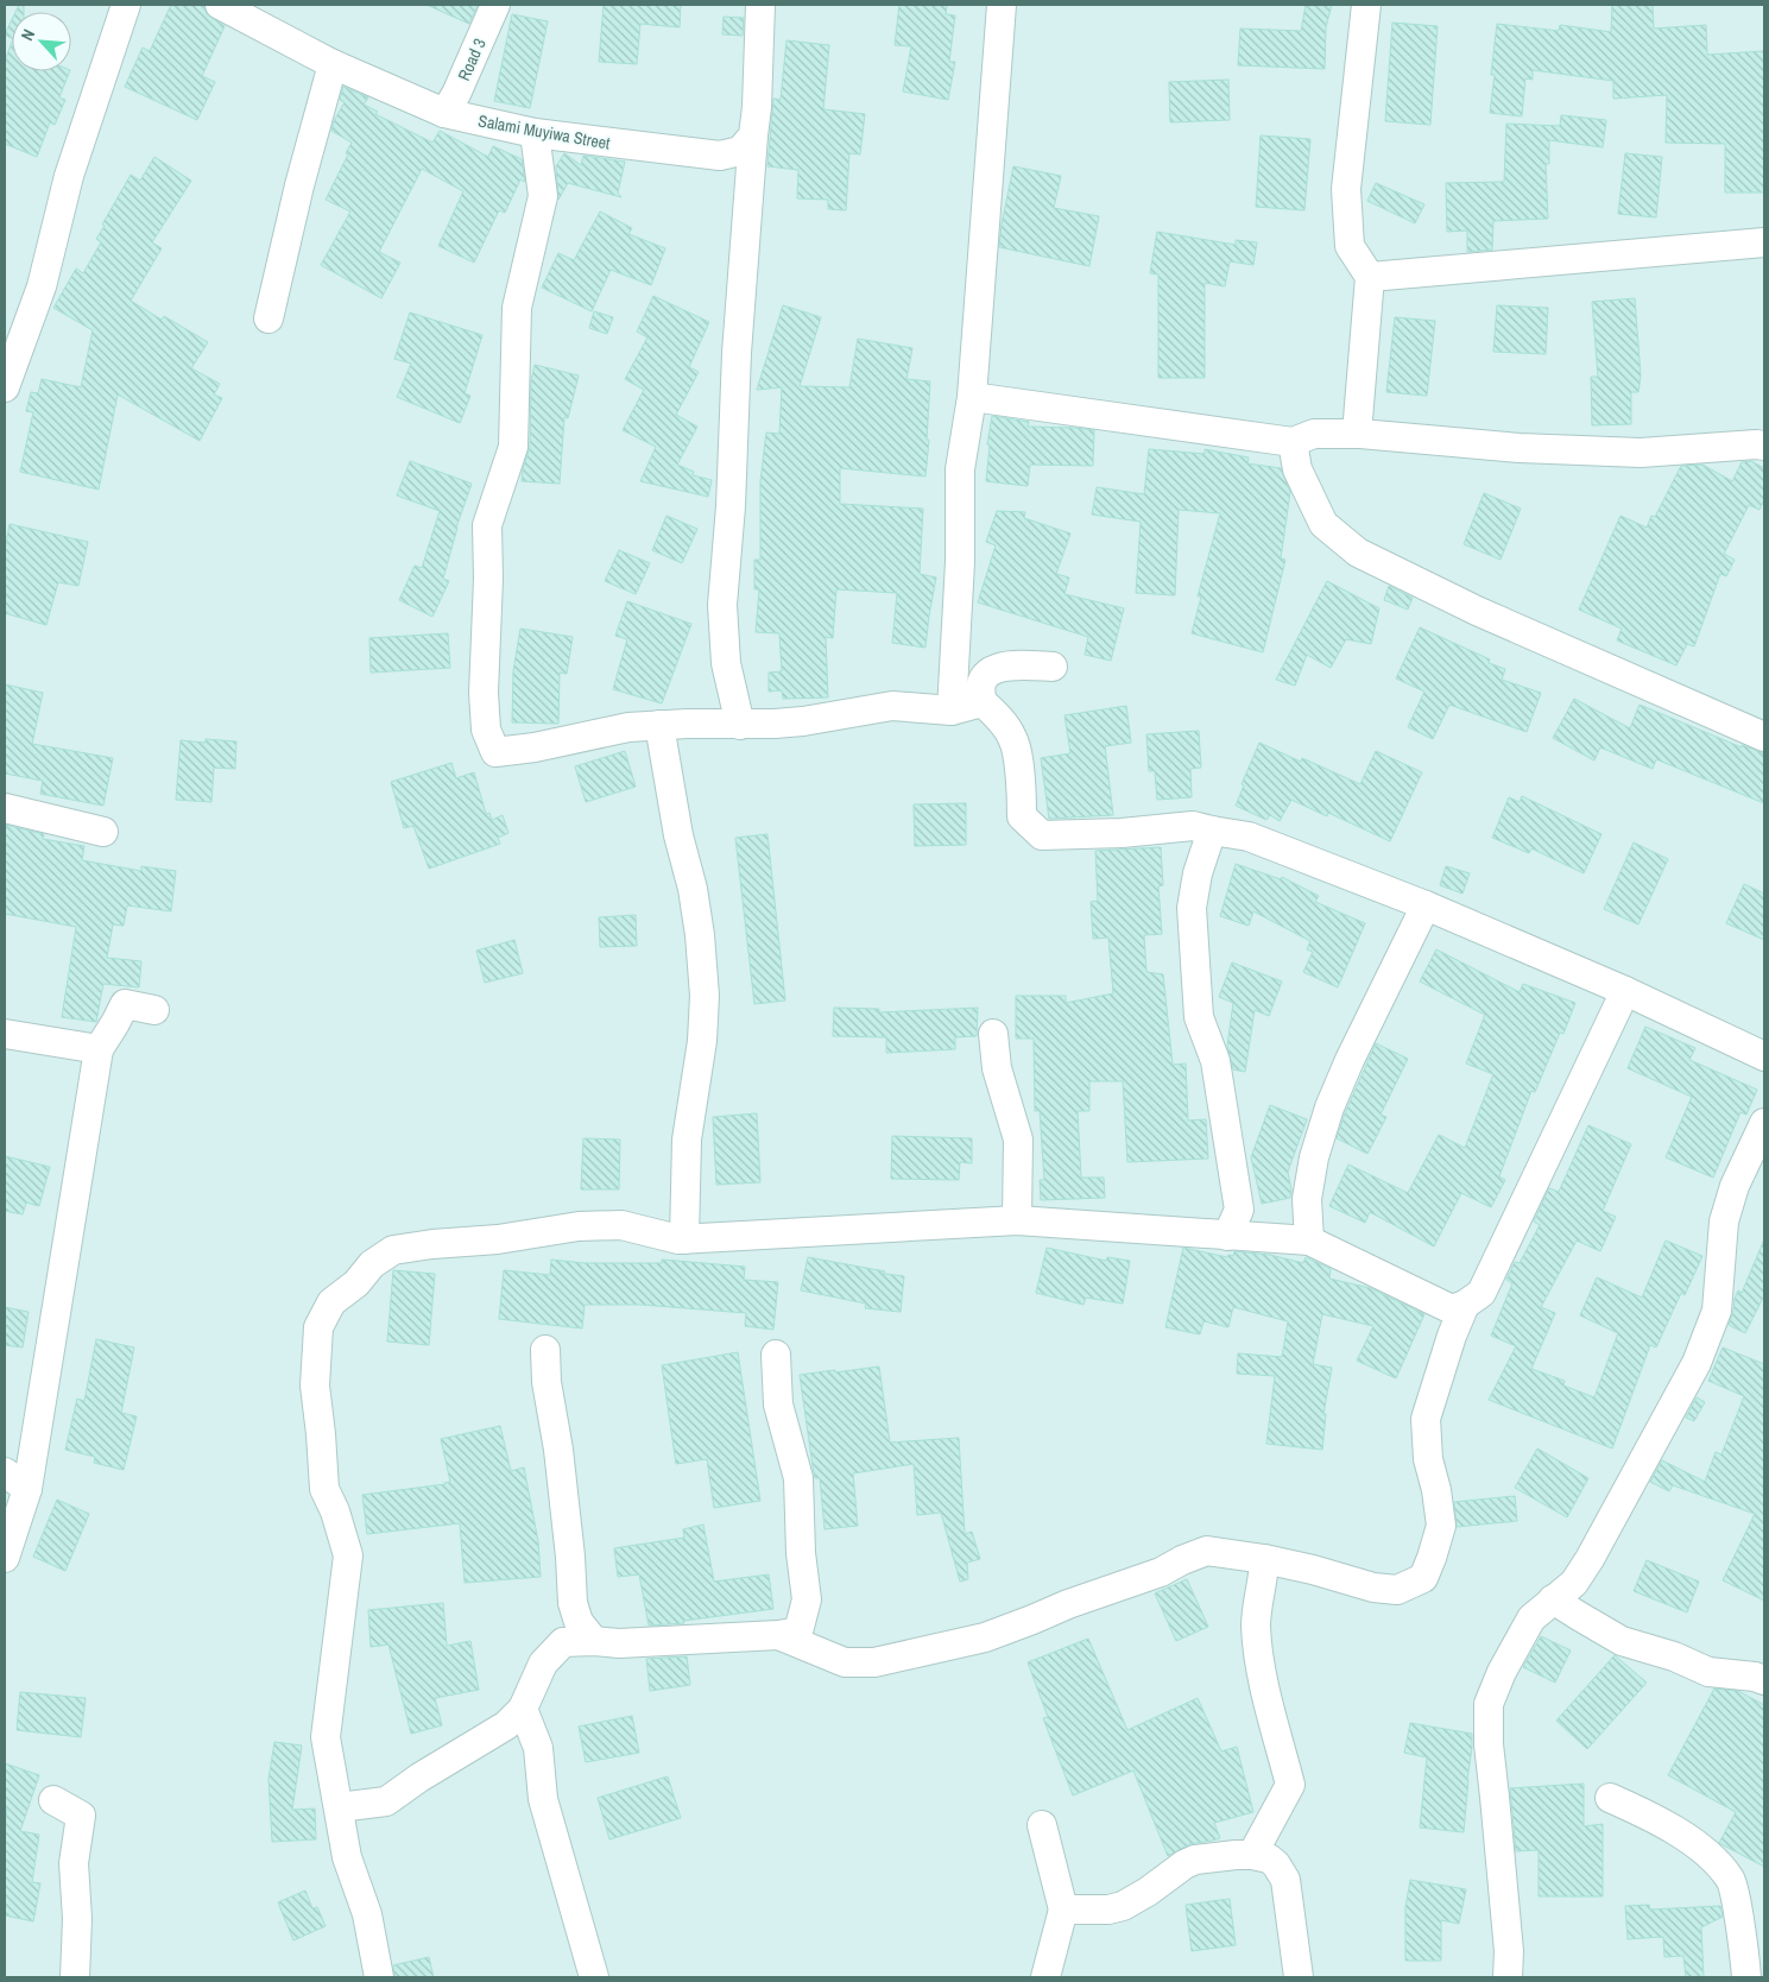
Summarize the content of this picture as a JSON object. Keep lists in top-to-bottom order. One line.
{"streets":{"street":["Road 3","Salami Muyiwa Street"]},"crossings":[["Road 3","Salami Muyiwa Street"]],"north":"top left"}
